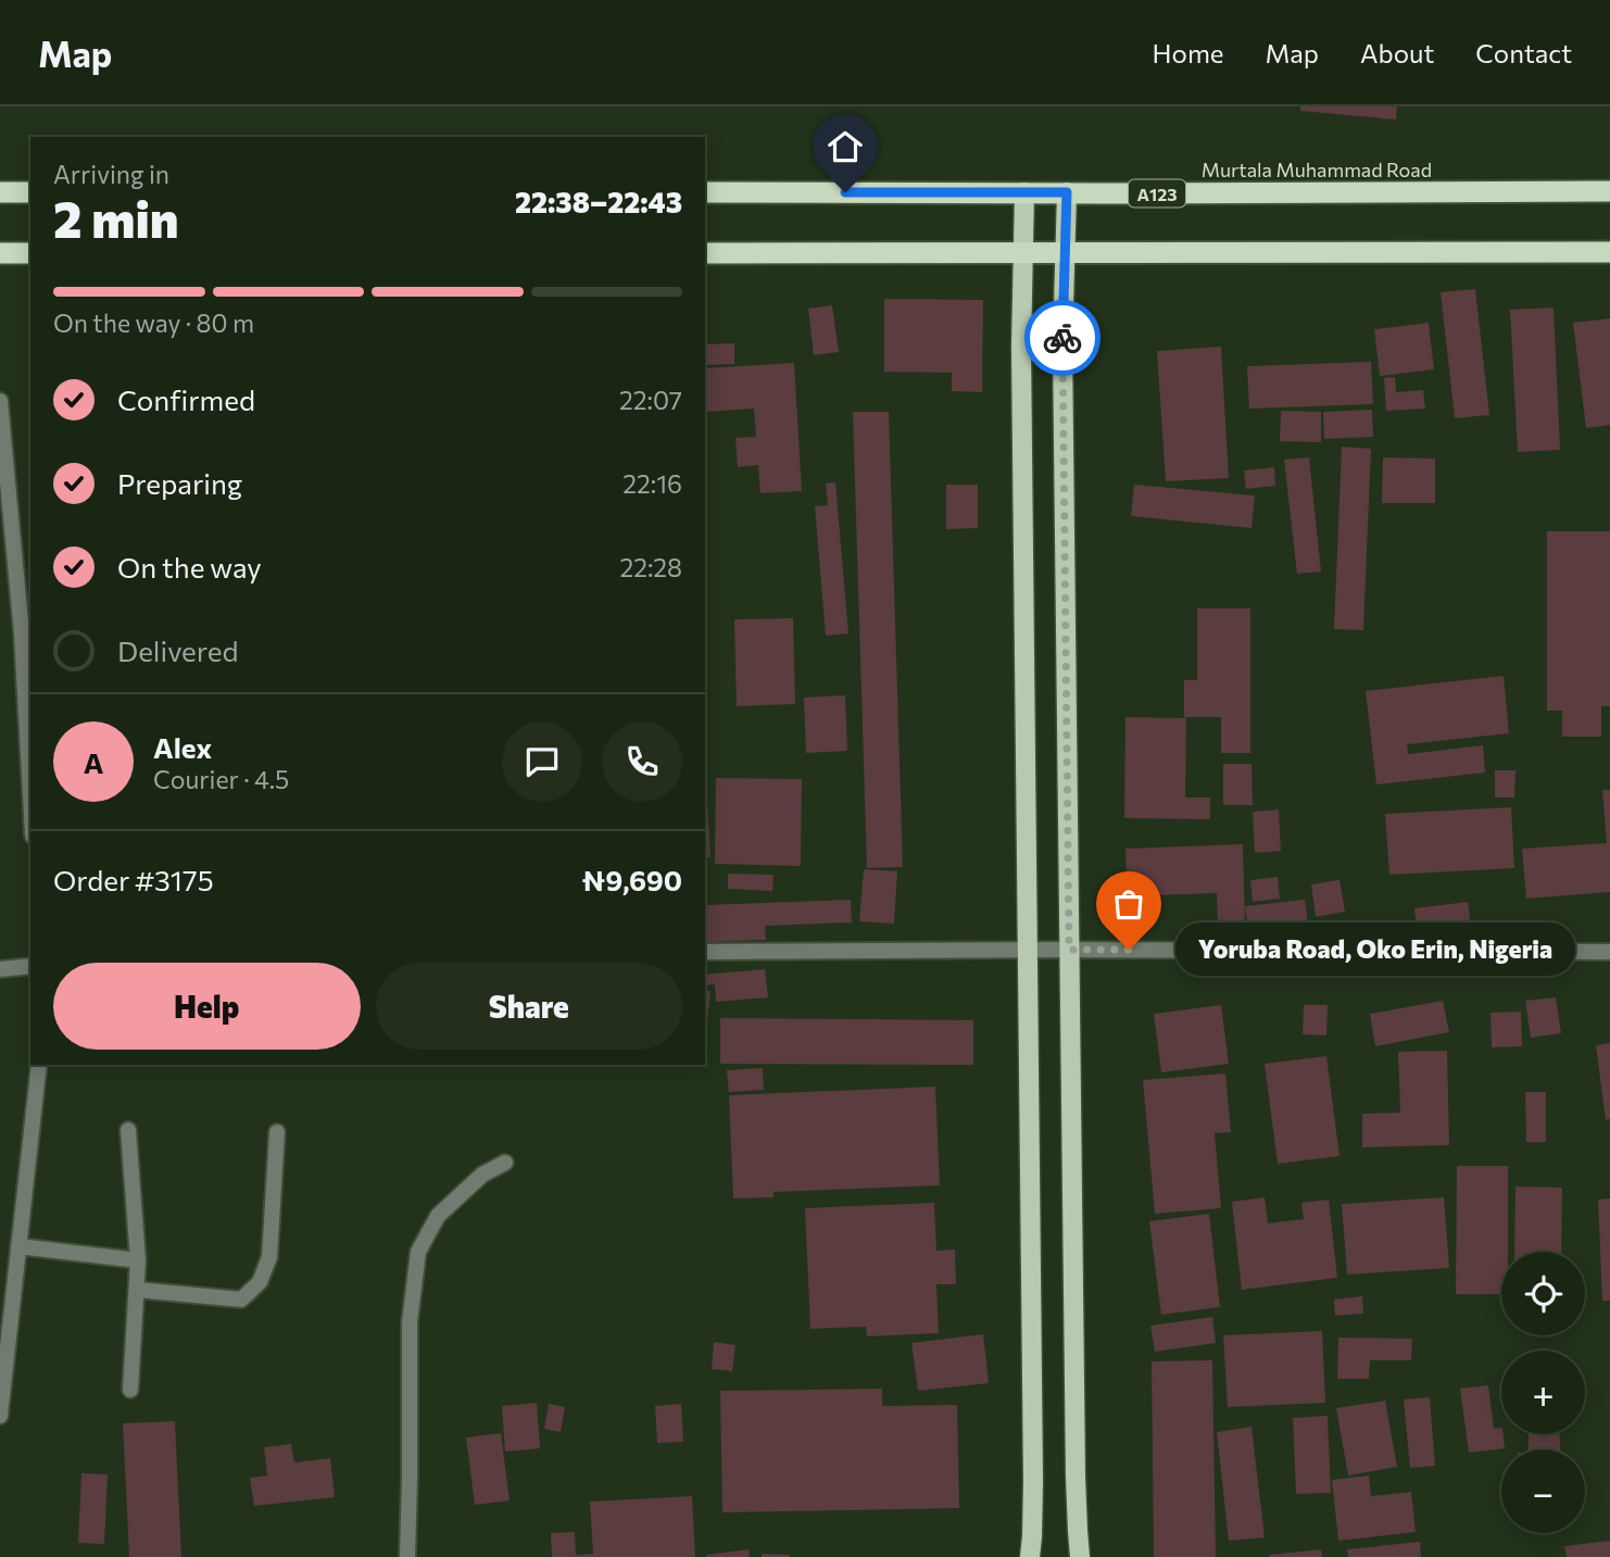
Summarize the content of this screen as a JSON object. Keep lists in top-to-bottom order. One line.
{"streets":{"highway":["Murtala Muhammad Road","A123"]},"places":["Yoruba Road, Oko Erin, Nigeria"],"page":{"header":"Map","nav":["Home","Map","About","Contact"],"heading":["2 min","Arriving in","22:38–22:43"],"panel":["Alex","Courier · 4.5","Order #3175","₦9,690"],"bar":"On the way · 80 m","list":[["Confirmed","22:07"],["Preparing","22:16"],["On the way","22:28"],"Delivered"],"round":"A","bubble":"Yoruba Road, Oko Erin, Nigeria","buttons":["Help","Share"],"map_buttons":["+","−"]}}
